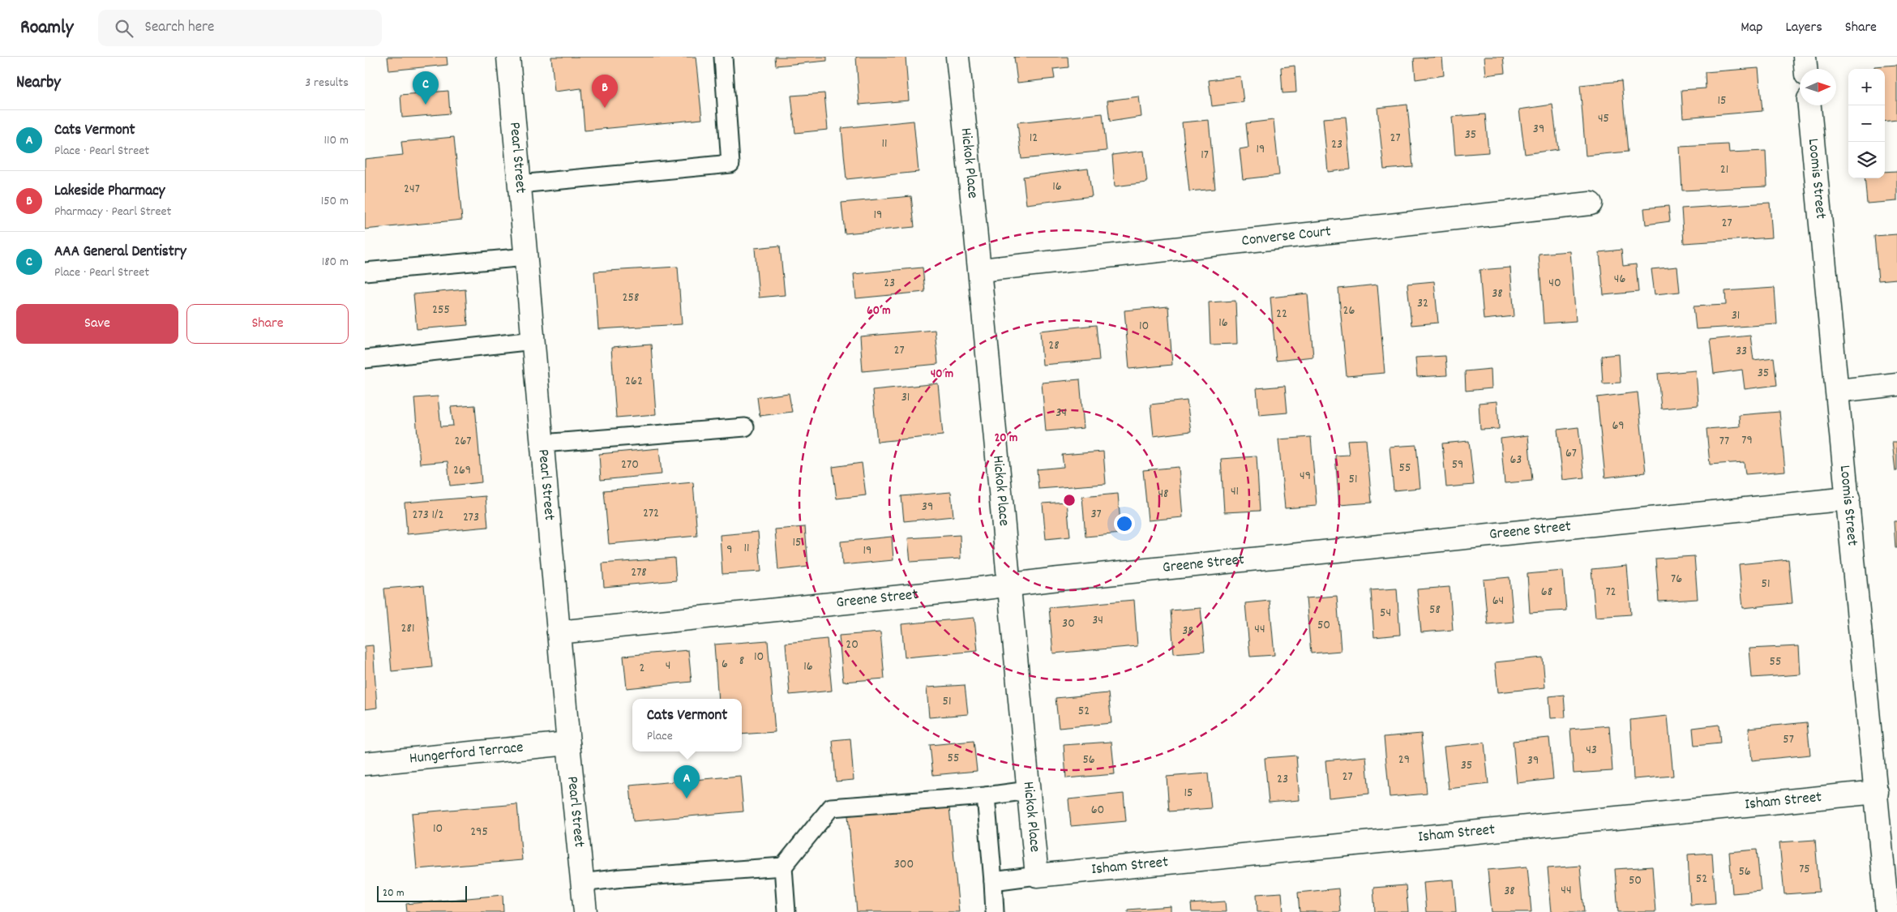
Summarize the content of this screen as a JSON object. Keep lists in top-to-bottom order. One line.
{"streets":{"street":["Pearl Street","Hickok Place","Loomis Street","Converse Court","Greene Street","Hungerford Terrace","Isham Street"]},"crossings":[["Pearl Street","Greene Street"],["Pearl Street","Hungerford Terrace"],["Hickok Place","Converse Court"],["Hickok Place","Greene Street"],["Hickok Place","Isham Street"],["Loomis Street","Greene Street"],["Loomis Street","Isham Street"]],"house_numbers":["15","45","39","35","12","27","11","23","19","17","21","16","247","19","27","46","23","40","38","258","32","255","26","22","31","16","10","28","27","33","35","262","31","34","69","79","267","77","67","63","270","59","55","269","49","51","41","48","39","272","37","273 1/2","273","15","11","9","19","278","76","51","68","72","64","58","54","34","30","50","281","44","38","20","10","8","55","6","4","16","2","51","52","57","43","55","56","29","39","35","27","23","15","60","10","295","300","75","56","52","50","44","38"],"scale_bar":"20 m","north":"right","page":{"header":"Roamly","search":"Search here","nav":["Map","Layers","Share"],"heading":["Nearby","3 results"],"map_buttons":["+","−"],"pins":["C","B","A"],"list":[{"mark":"A","name":"Cats Vermont","note":"Place · Pearl Street","value":"110 m"},{"mark":"B","name":"Lakeside Pharmacy","note":"Pharmacy · Pearl Street","value":"150 m"},{"mark":"C","name":"AAA General Dentistry","note":"Place · Pearl Street","value":"180 m"}],"buttons":["Save","Share"],"popup":["Cats Vermont","Place"],"scale":"20 m"},"rings":["60 m","40 m","20 m"]}
